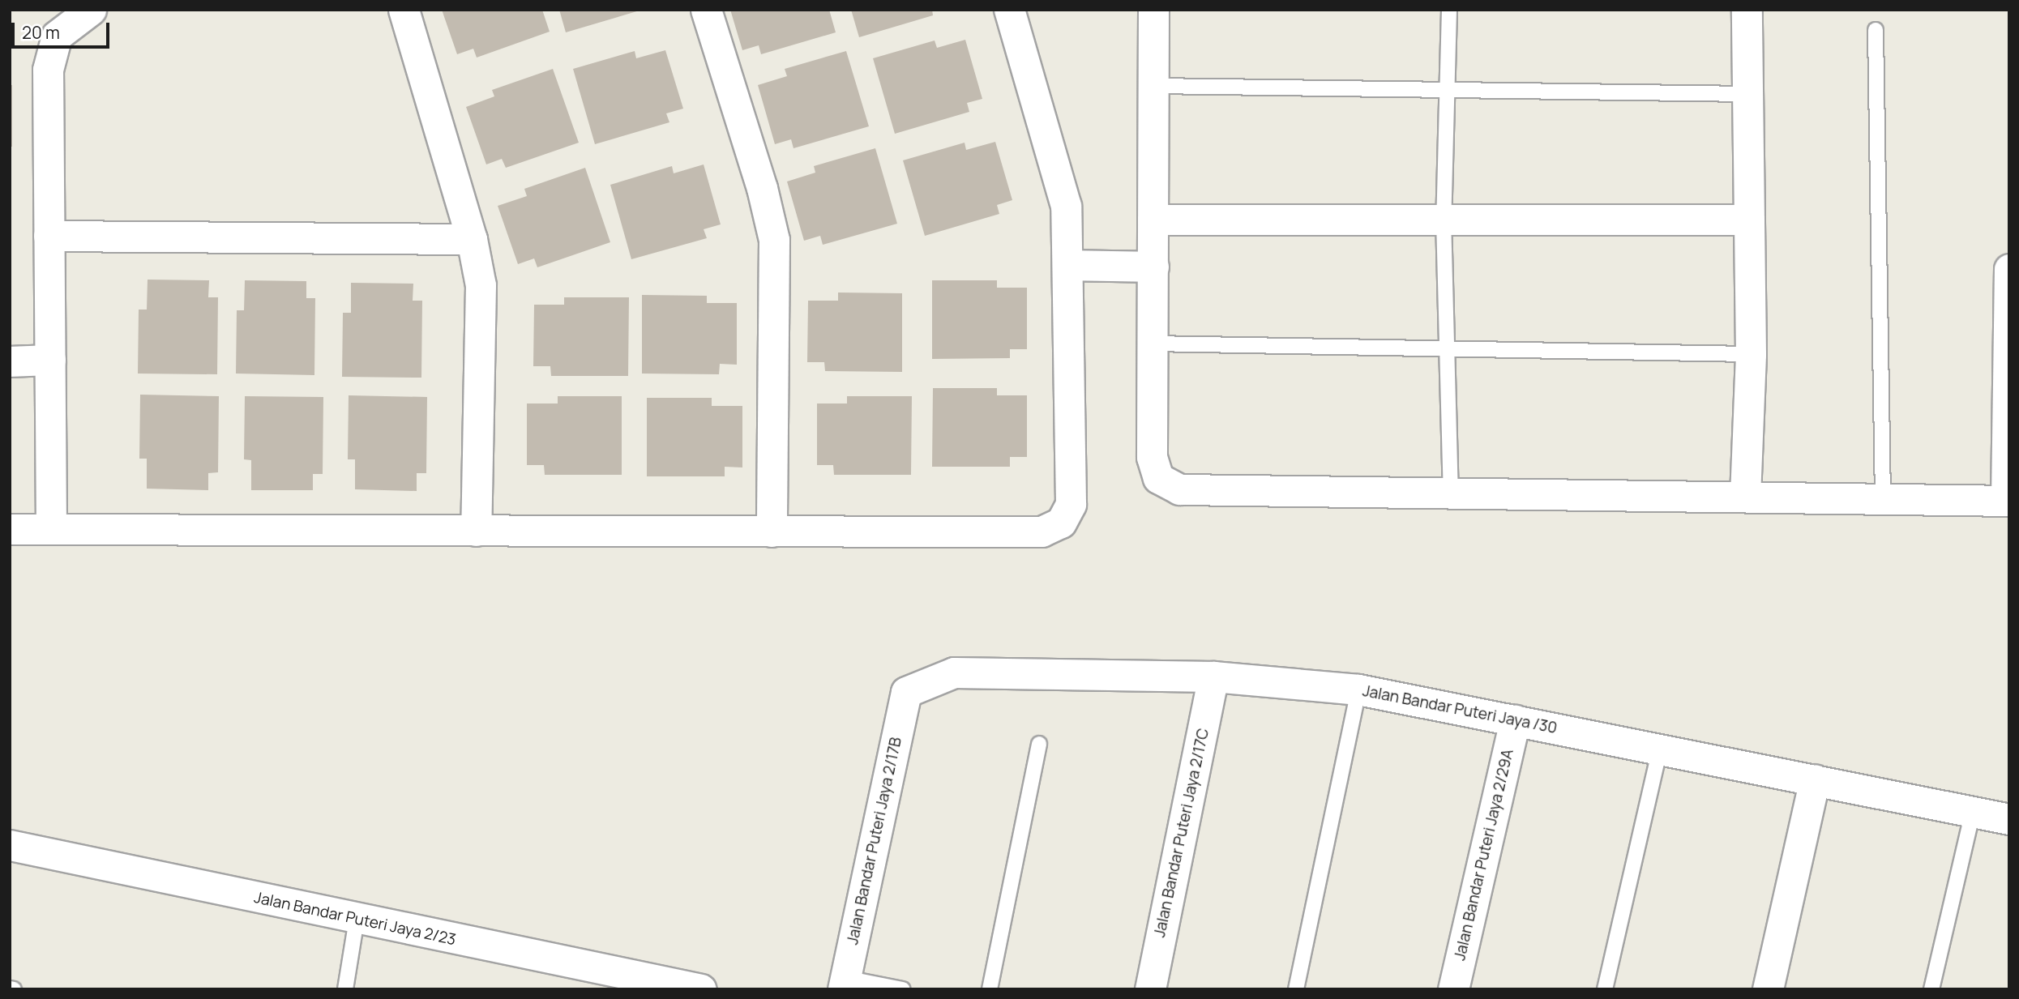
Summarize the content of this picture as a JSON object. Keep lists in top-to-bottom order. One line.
{"streets":{"street":["Jalan Bandar Puteri Jaya /30","Jalan Bandar Puteri Jaya 2/17C","Jalan Bandar Puteri Jaya 2/17B","Jalan Bandar Puteri Jaya 2/29A","Jalan Bandar Puteri Jaya 2/23"]},"crossings":[["Jalan Bandar Puteri Jaya /30","Jalan Bandar Puteri Jaya 2/17C"],["Jalan Bandar Puteri Jaya /30","Jalan Bandar Puteri Jaya 2/17B"],["Jalan Bandar Puteri Jaya /30","Jalan Bandar Puteri Jaya 2/29A"]],"scale_bar":"20 m"}
